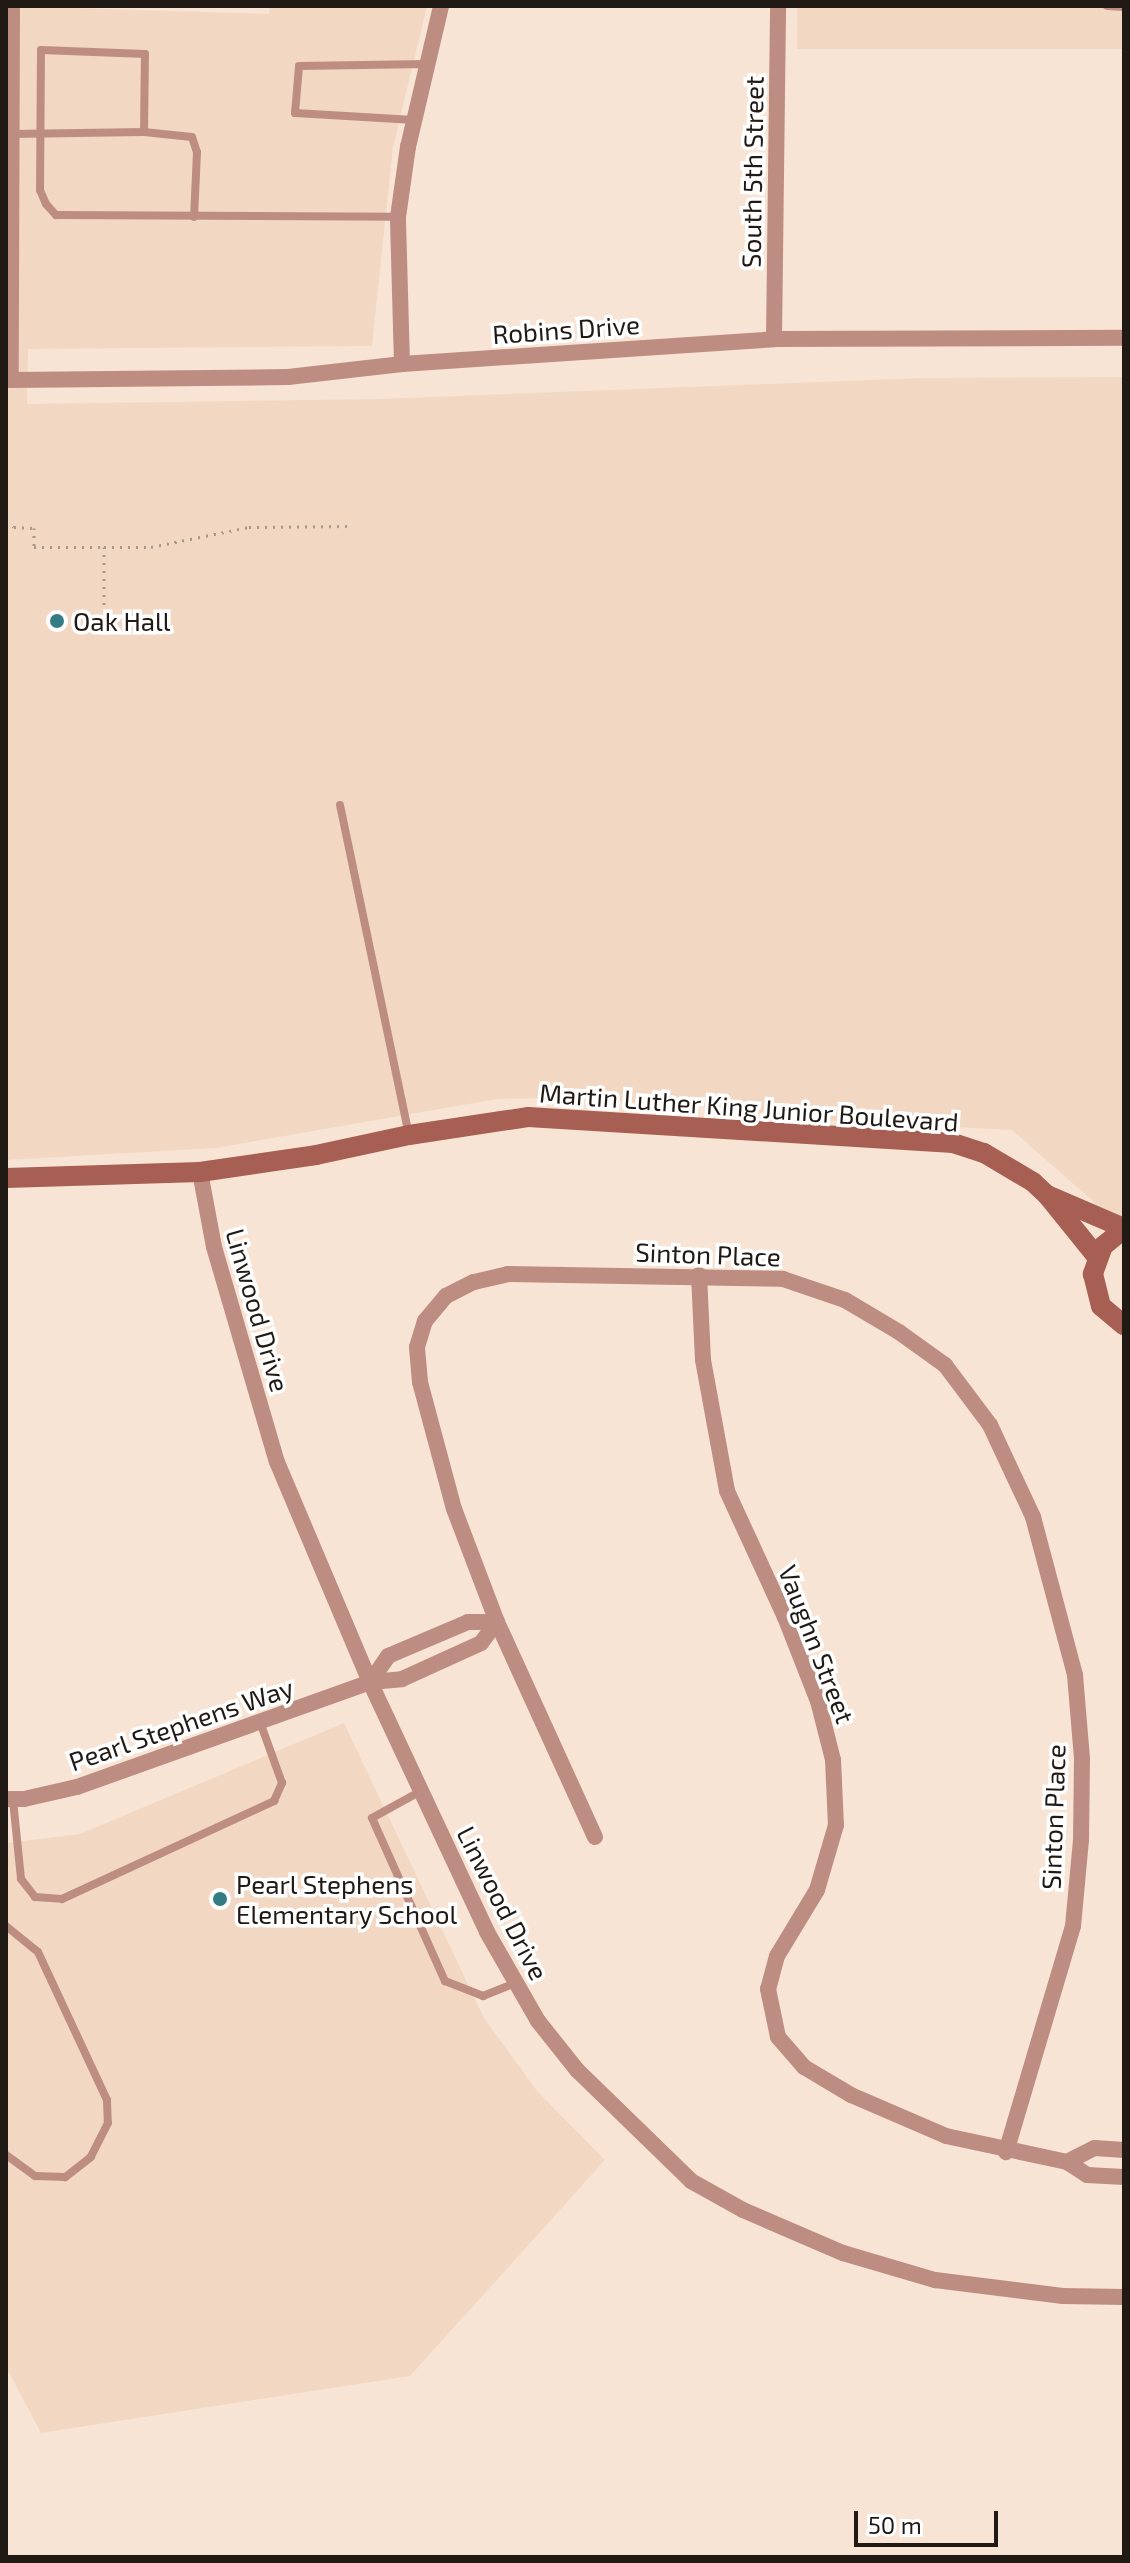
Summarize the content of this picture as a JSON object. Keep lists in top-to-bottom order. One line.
{"streets":{"street":["South 5th Street","Robins Drive","Martin Luther King Junior Boulevard","Sinton Place","Linwood Drive","Vaughn Street","Pearl Stephens Way"]},"crossings":[["South 5th Street","Robins Drive"],["Martin Luther King Junior Boulevard","Linwood Drive"],["Sinton Place","Vaughn Street"],["Sinton Place","Pearl Stephens Way"],["Linwood Drive","Pearl Stephens Way"]],"places":["Oak Hall","Pearl Stephens Elementary School"],"scale_bar":"50 m"}
